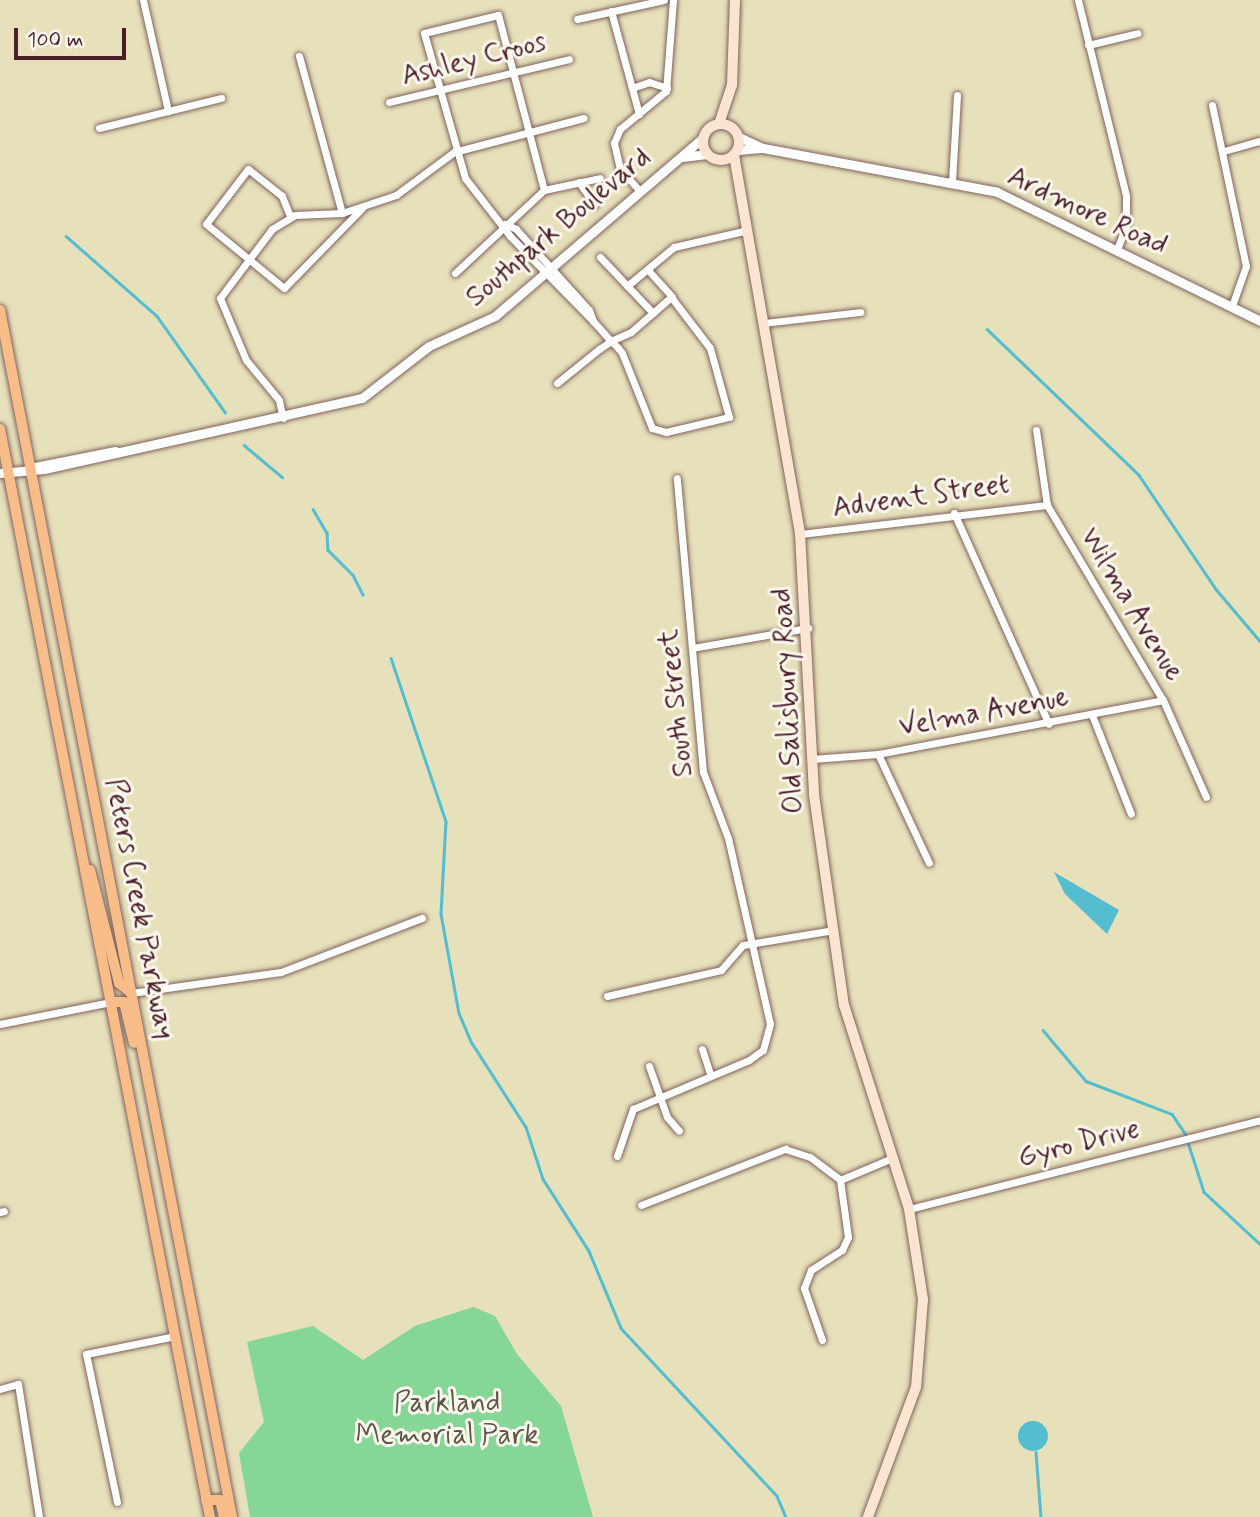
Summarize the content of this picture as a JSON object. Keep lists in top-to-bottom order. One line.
{"streets":{"main road":["Old Salisbury Road","Peters Creek Parkway"],"street":["Ashley Croos","Ardmore Road","Southpark Boulevard","Advent Street","Wilma Avenue","South Street","Velma Avenue","Gyro Drive"]},"crossings":[["Ardmore Road","Southpark Boulevard"],["Ardmore Road","Old Salisbury Road"],["Southpark Boulevard","Old Salisbury Road"],["Southpark Boulevard","Peters Creek Parkway"],["Advent Street","Wilma Avenue"],["Advent Street","Old Salisbury Road"],["Wilma Avenue","Velma Avenue"],["Old Salisbury Road","Velma Avenue"],["Old Salisbury Road","Gyro Drive"]],"parks":["Parkland Memorial Park"],"scale_bar":"100 m"}
